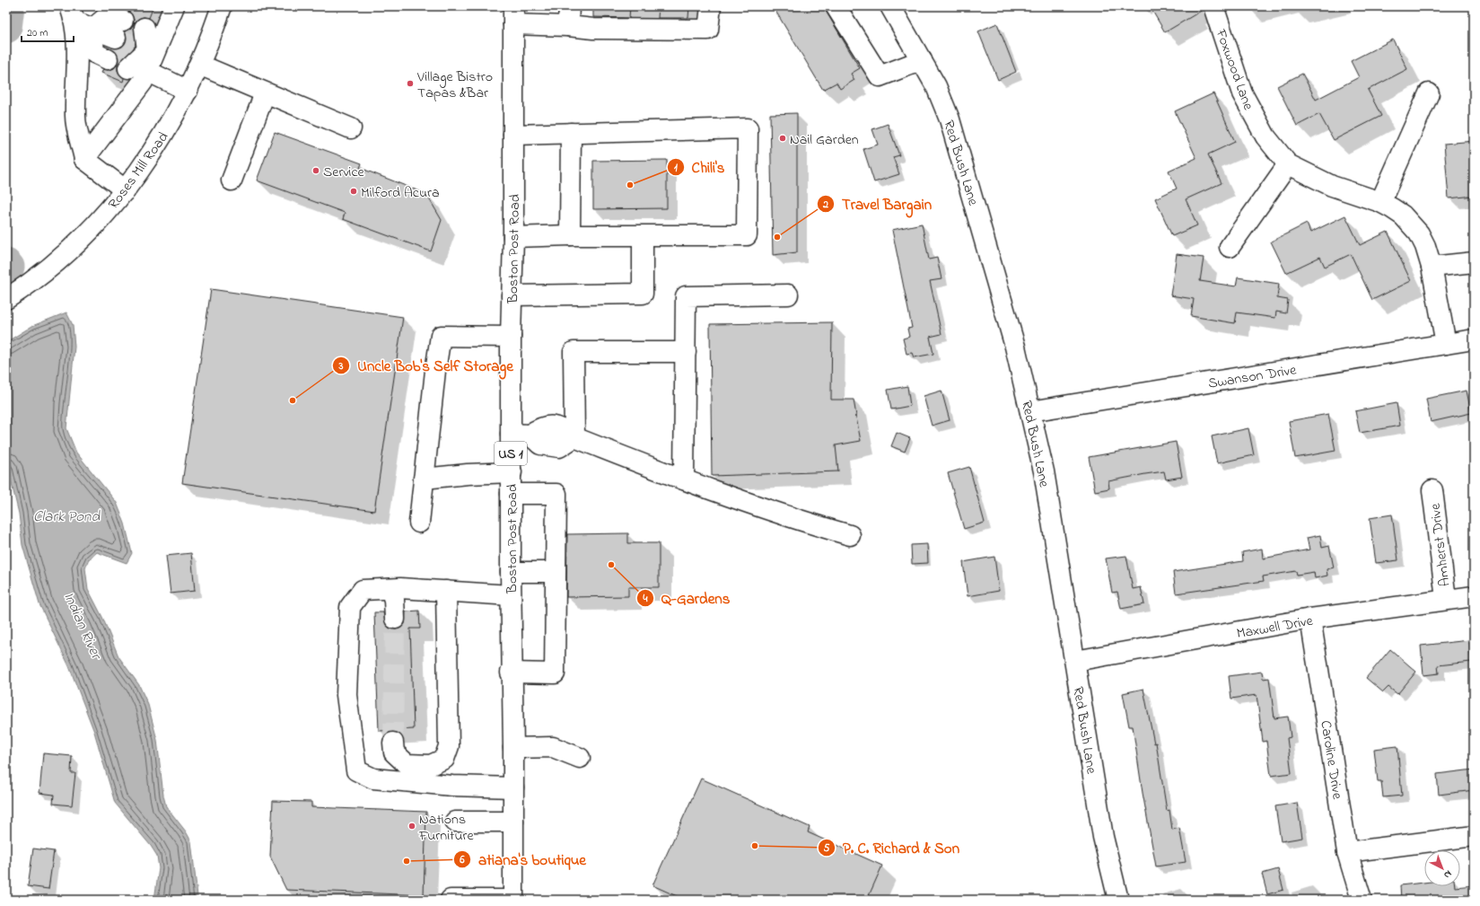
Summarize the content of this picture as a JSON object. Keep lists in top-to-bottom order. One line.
{"streets":{"street":["Foxwood Lane","Red Bush Lane","Roses Mill Road","Boston Post Road","Swanson Drive","US 1","Amherst Drive","Maxwell Drive","Caroline Drive"]},"crossings":[["Foxwood Lane","Swanson Drive"],["Red Bush Lane","Swanson Drive"],["Red Bush Lane","Maxwell Drive"],["Amherst Drive","Maxwell Drive"],["Maxwell Drive","Caroline Drive"]],"water":["Clark Pond","Indian River"],"places":["Village Bistro Tapas &Bar","Nail Garden","Service","Chili's","Milford Acura","Travel Bargain","Uncle Bob's Self Storage","Q-Gardens","Nations Furniture","P. C. Richard & Son","atiana's boutique"],"scale_bar":"20 m","north":"bottom right"}
